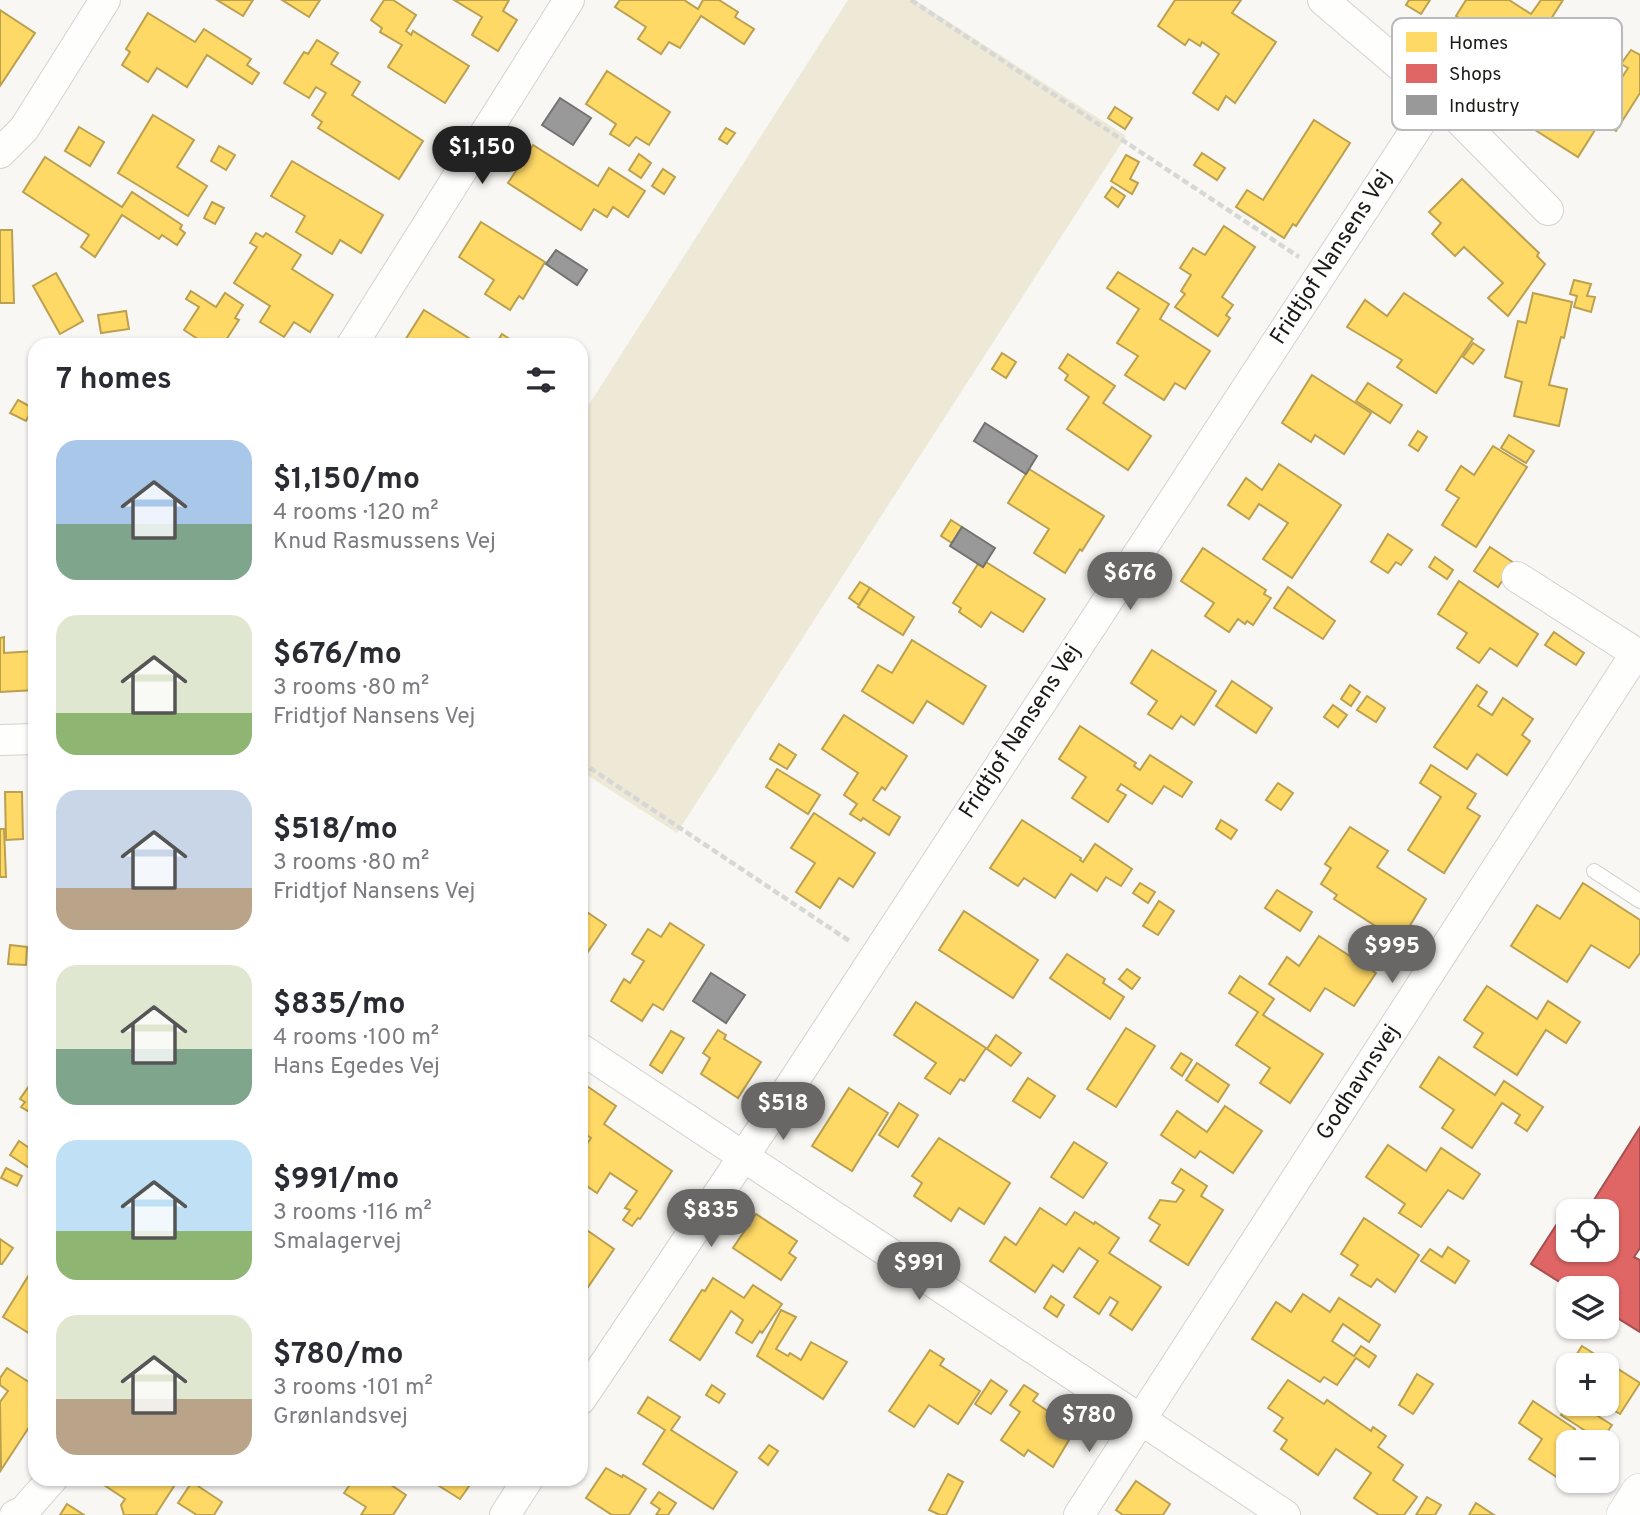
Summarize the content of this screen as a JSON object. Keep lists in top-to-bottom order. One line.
{"streets":{"street":["Fridtjof Nansens Vej","Godhavnsvej"]},"legend":["Homes","Shops","Industry"],"page":{"price":["$1,150","$676","$995","$518","$835","$991","$780"],"heading":"7 homes","list":[{"name":"$1,150/mo","note":"4 rooms · 120 m² · Knud Rasmussens Vej"},{"name":"$676/mo","note":"3 rooms · 80 m² · Fridtjof Nansens Vej"},{"name":"$518/mo","note":"3 rooms · 80 m² · Fridtjof Nansens Vej"},{"name":"$835/mo","note":"4 rooms · 100 m² · Hans Egedes Vej"},{"name":"$991/mo","note":"3 rooms · 116 m² · Smalagervej"},{"name":"$780/mo","note":"3 rooms · 101 m² · Grønlandsvej"}],"map_buttons":["+","−"]}}
